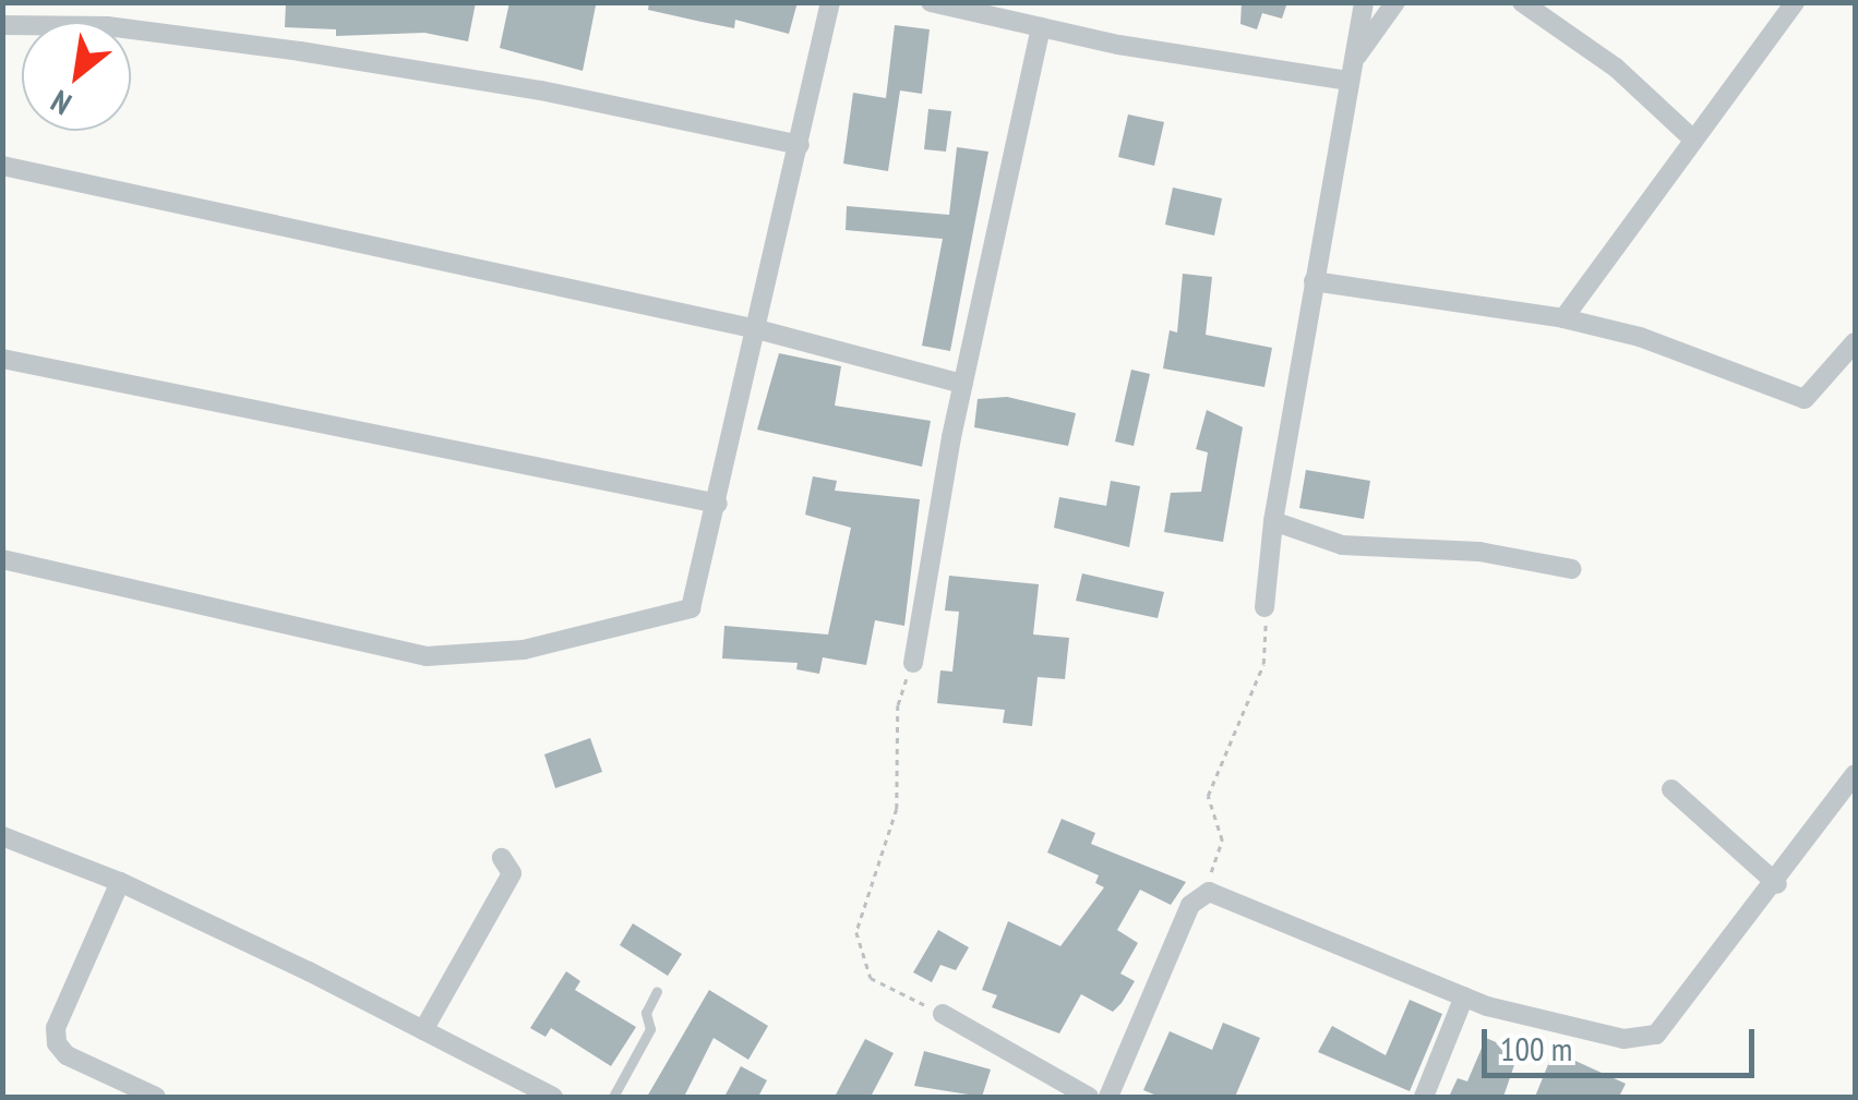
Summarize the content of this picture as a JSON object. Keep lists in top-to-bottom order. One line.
{"scale_bar":"100 m","north":"bottom left"}
